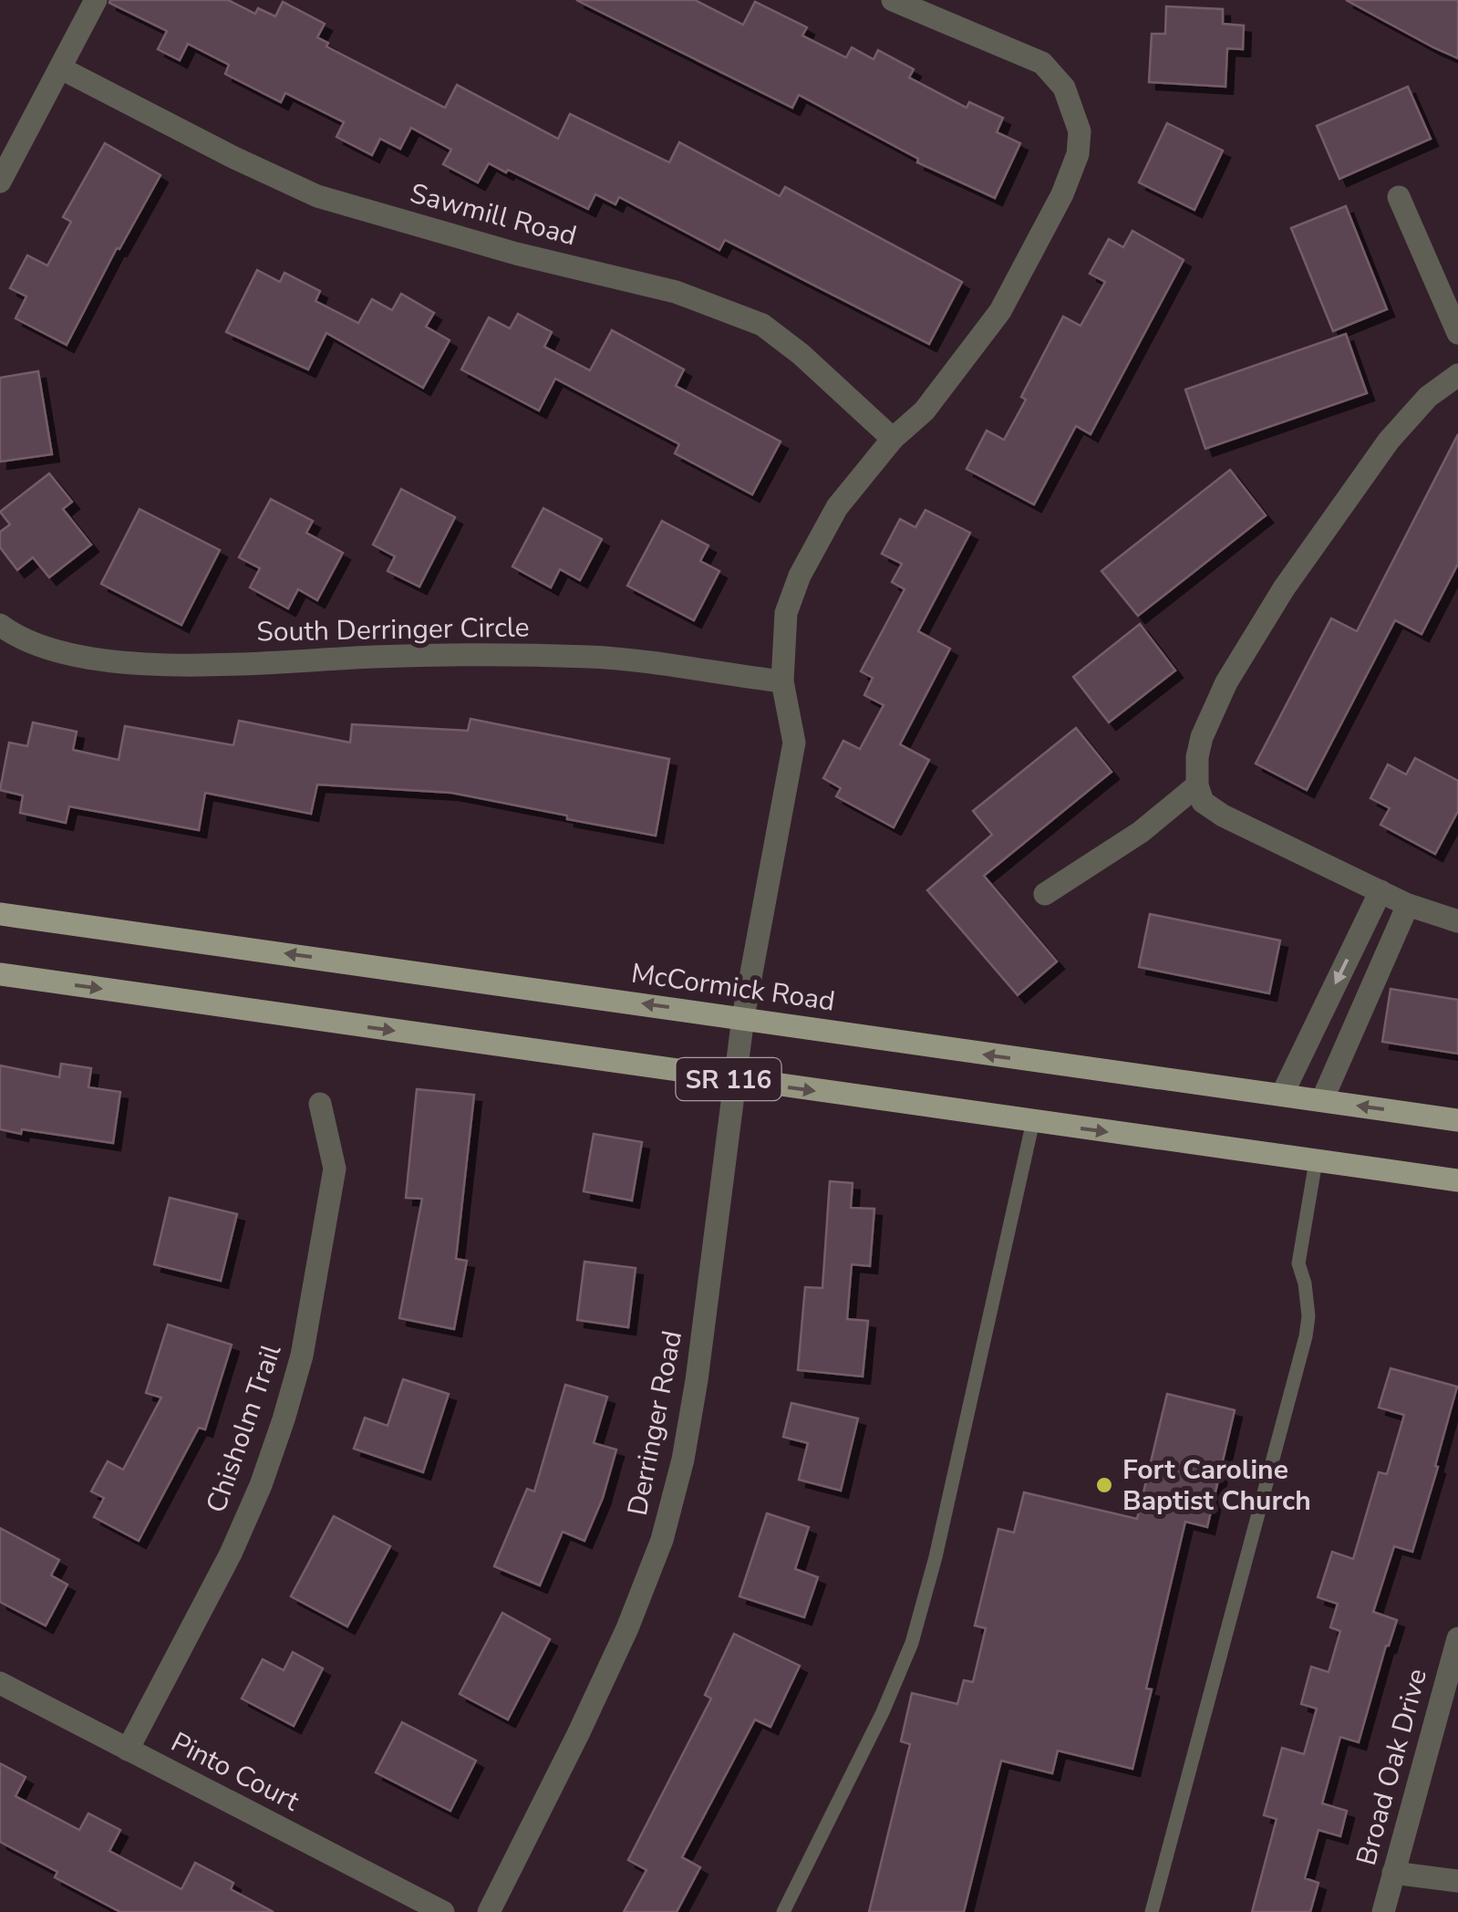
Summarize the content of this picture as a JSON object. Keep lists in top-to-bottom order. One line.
{"streets":{"main road":["McCormick Road","SR 116"],"street":["Sawmill Road","South Derringer Circle","Derringer Road","Chisholm Trail","Broad Oak Drive","Pinto Court"]},"crossings":[["Sawmill Road","Derringer Road"],["South Derringer Circle","Derringer Road"],["McCormick Road","Derringer Road"],["SR 116","Derringer Road"],["Chisholm Trail","Pinto Court"]],"places":["Fort Caroline Baptist Church"]}
